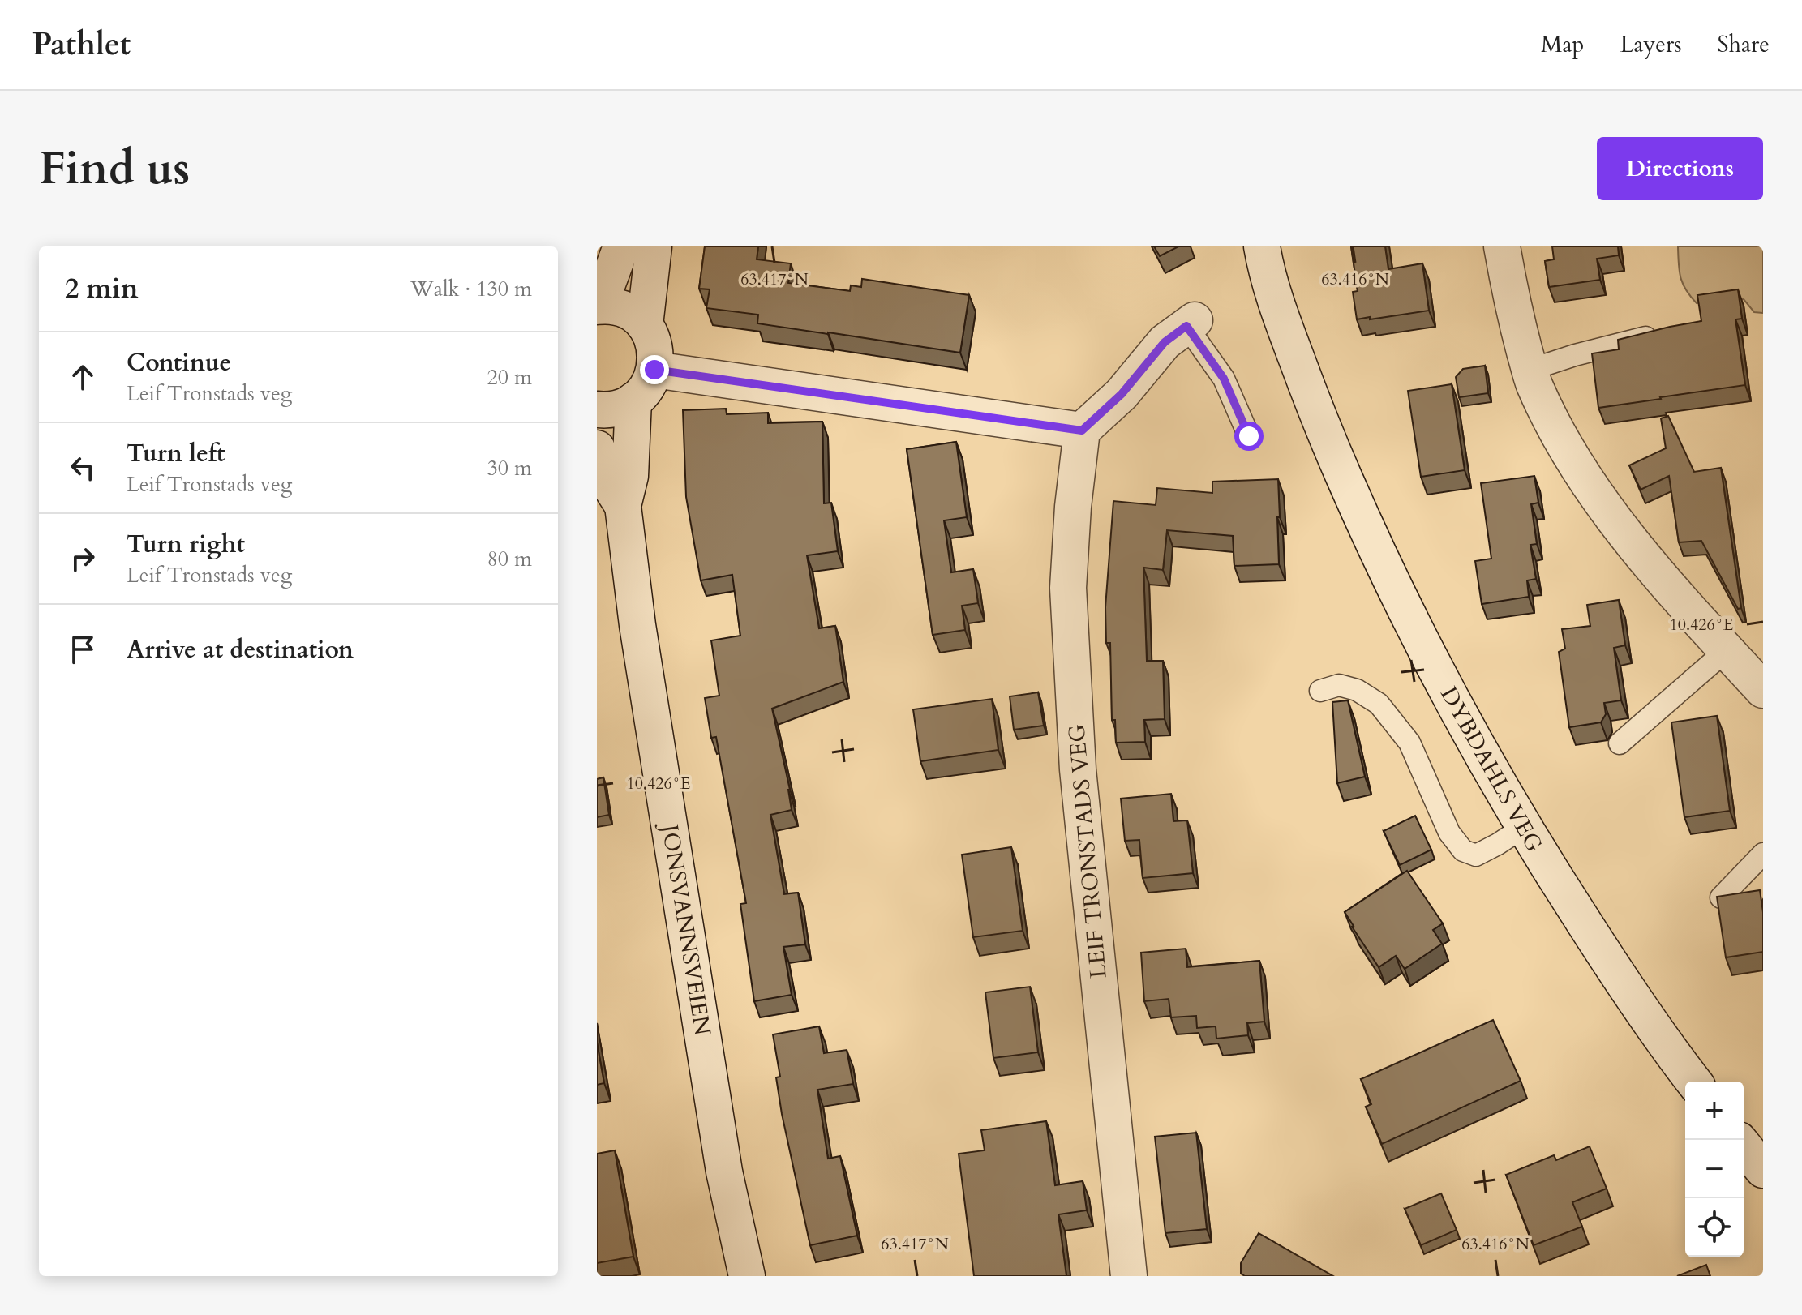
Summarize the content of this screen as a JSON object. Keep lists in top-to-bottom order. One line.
{"streets":{"street":["DYBDAHLS VEG","LEIF TRONSTADS VEG","JONSVANNSVEIEN"]},"page":{"header":"Pathlet","nav":["Map","Layers","Share"],"buttons":"Directions","title":"Find us","heading":["2 min","Walk · 130 m"],"list":[["Continue","Leif Tronstads veg","20 m"],["Turn left","Leif Tronstads veg","30 m"],["Turn right","Leif Tronstads veg","80 m"],"Arrive at destination"],"map_buttons":["+","−"]},"coordinates":["63.417°N","63.416°N","10.426°E"]}
